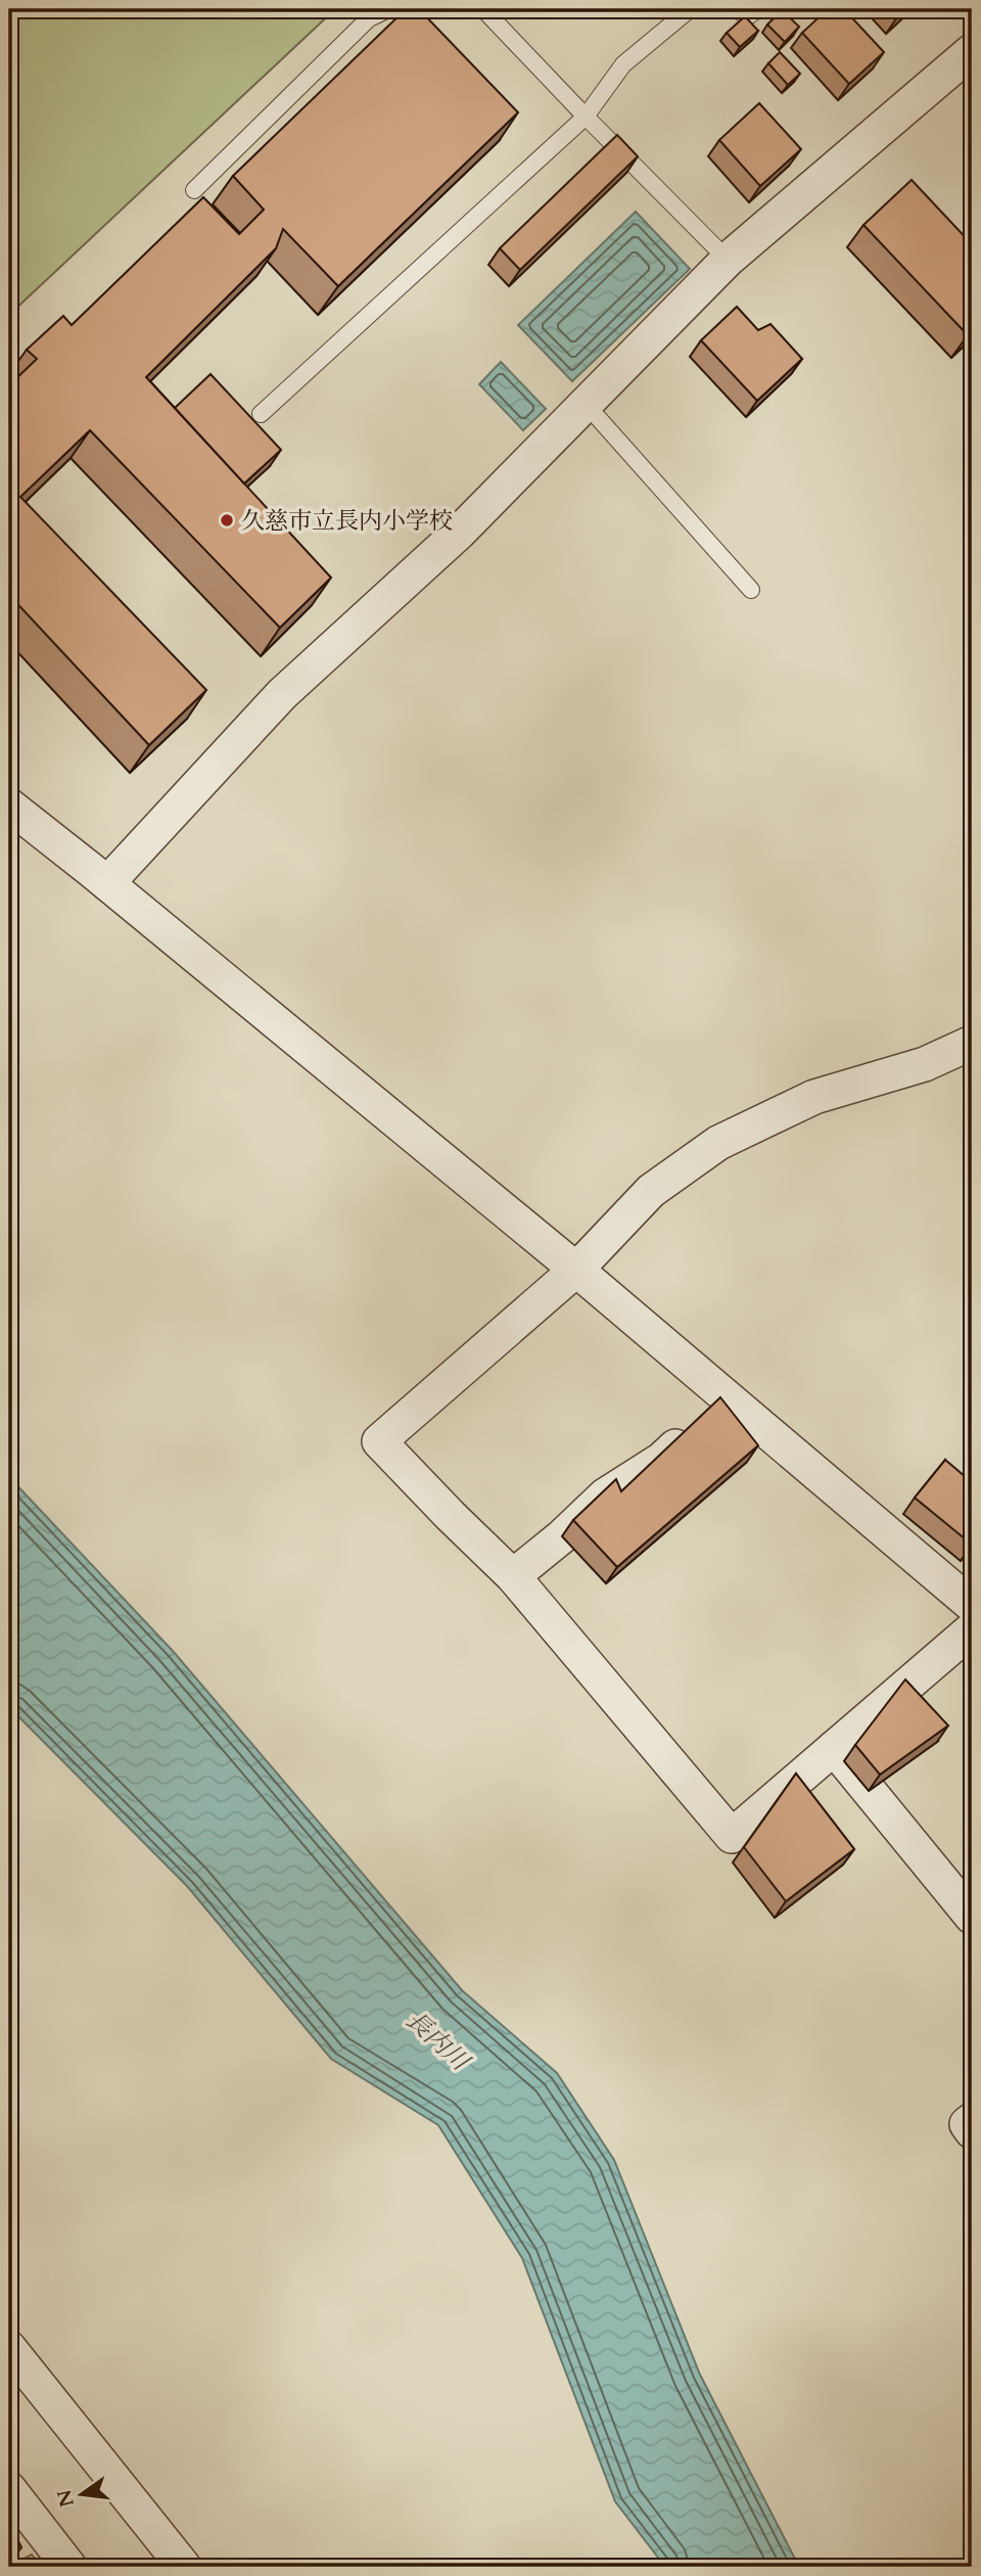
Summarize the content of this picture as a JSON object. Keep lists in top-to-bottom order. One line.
{"water":["長内川"],"places":["久慈市立長内小学校"],"north":"left"}
